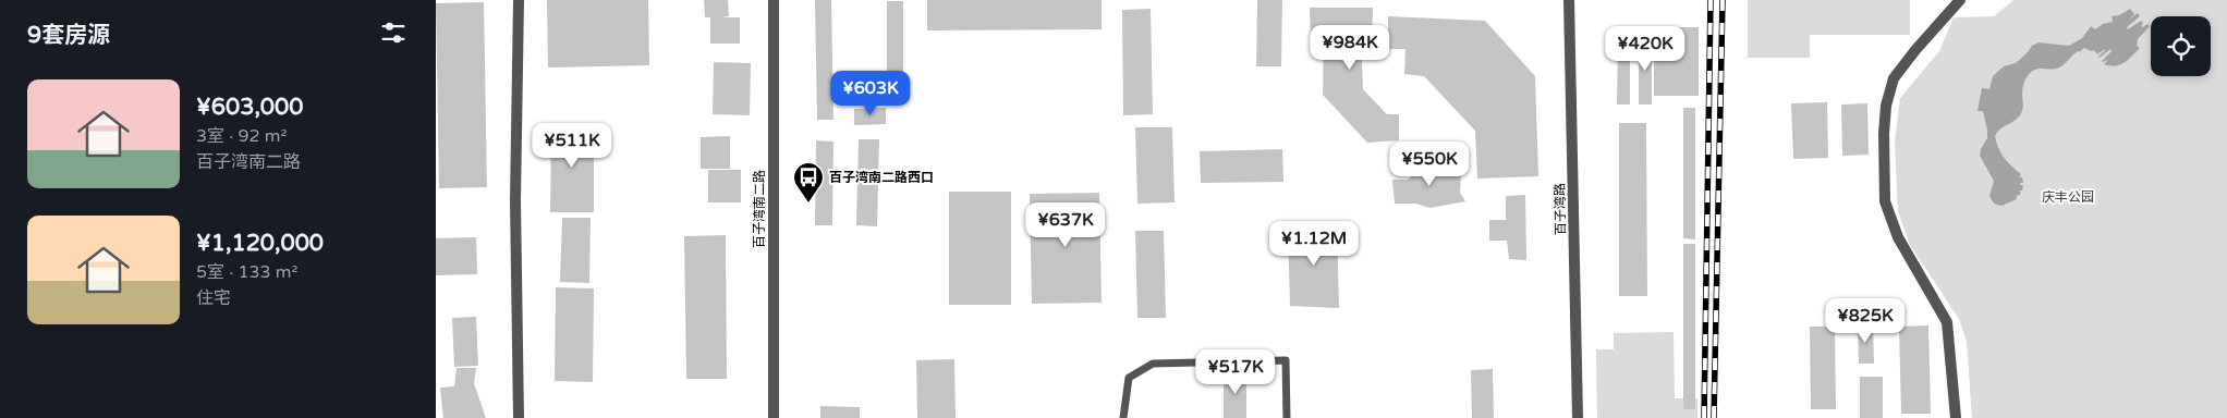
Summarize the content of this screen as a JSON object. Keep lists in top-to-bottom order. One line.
{"streets":{"street":["百子湾南二路","百子湾路"]},"parks":["庆丰公园"],"places":{"bus stop":["百子湾南二路西口"]},"page":{"heading":"9套房源","price":["¥984K","¥420K","¥603K","¥511K","¥550K","¥637K","¥1.12M","¥825K","¥517K"],"list":[{"name":"¥603,000","note":"3室 · 92 m² · 百子湾南二路"},{"name":"¥1,120,000","note":"5室 · 133 m² · 住宅"}]}}
